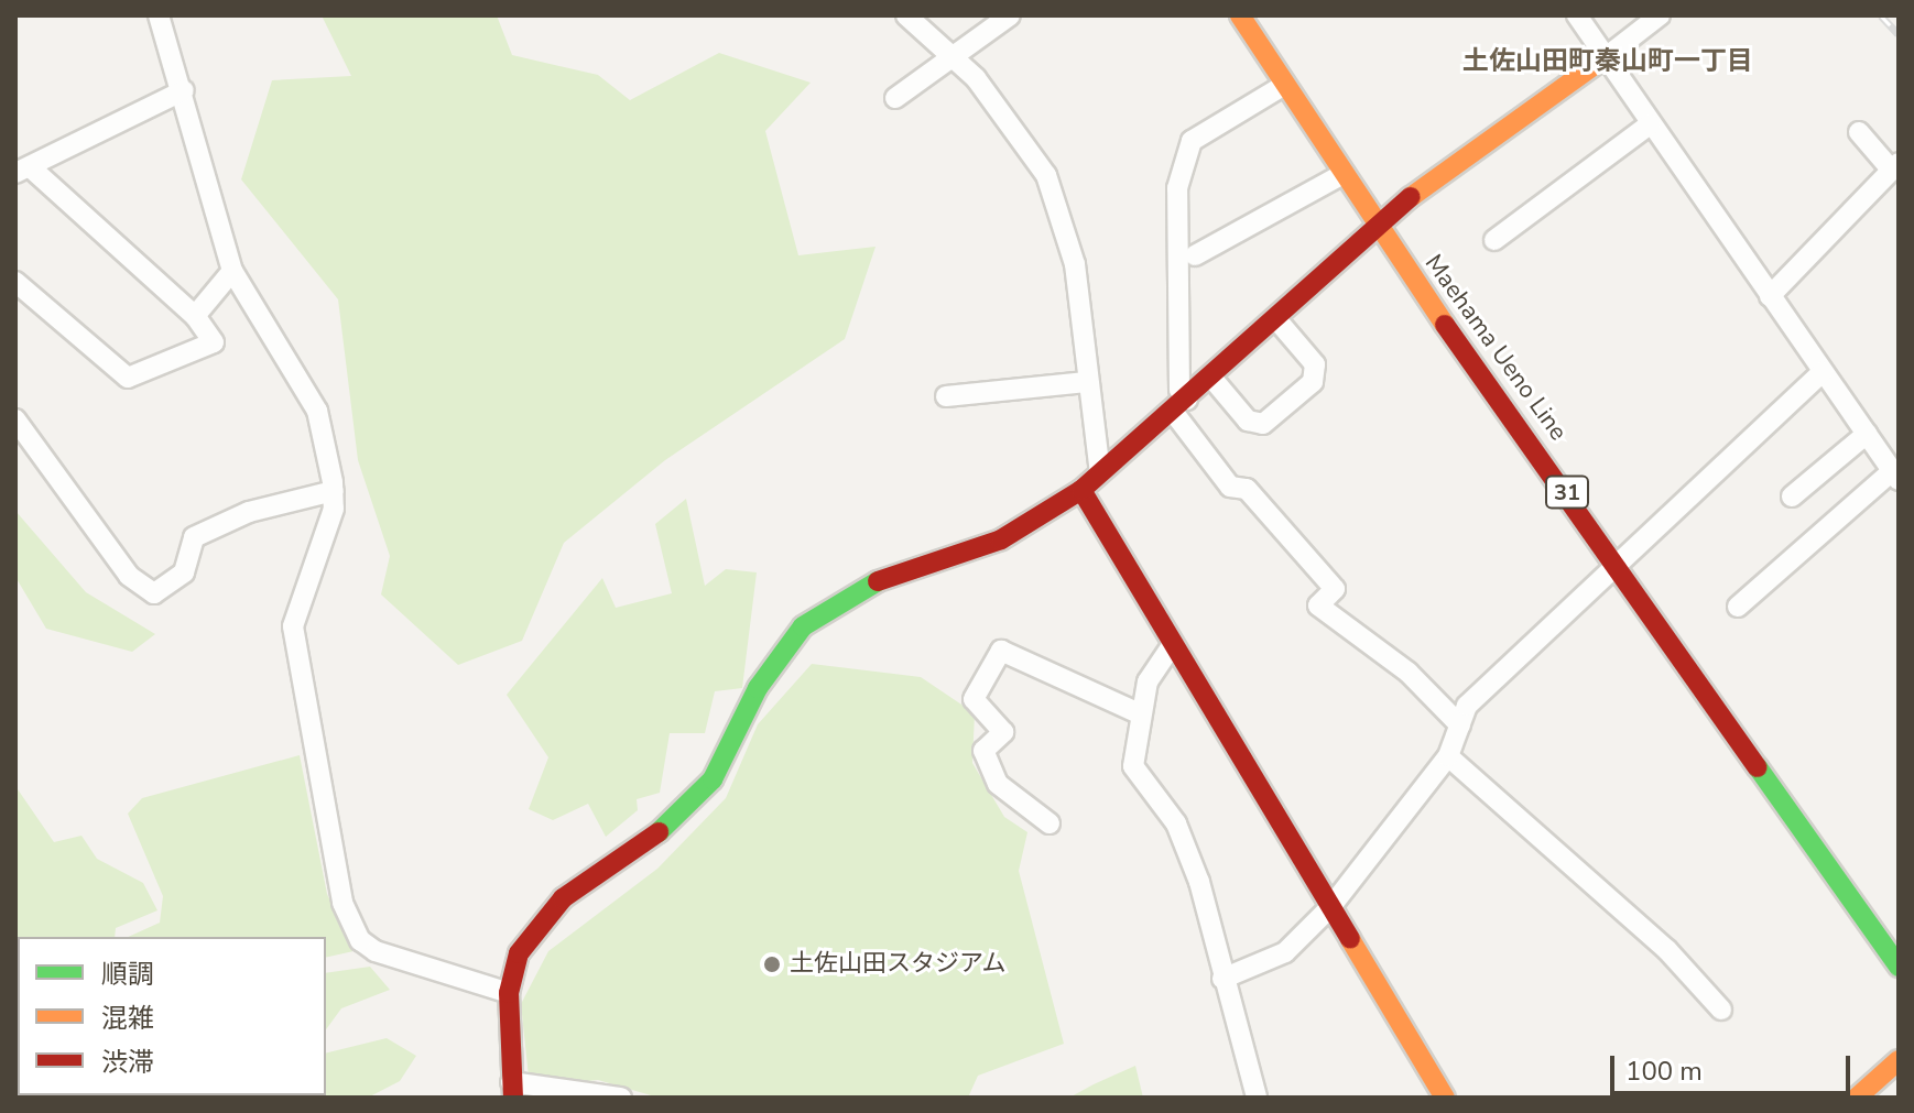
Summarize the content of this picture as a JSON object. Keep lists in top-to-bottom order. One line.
{"streets":{"street":["Maehama Ueno Line","31"]},"districts":["土佐山田町秦山町一丁目"],"places":["土佐山田スタジアム"],"legend":["順調","混雑","渋滞"],"scale_bar":"100 m"}
